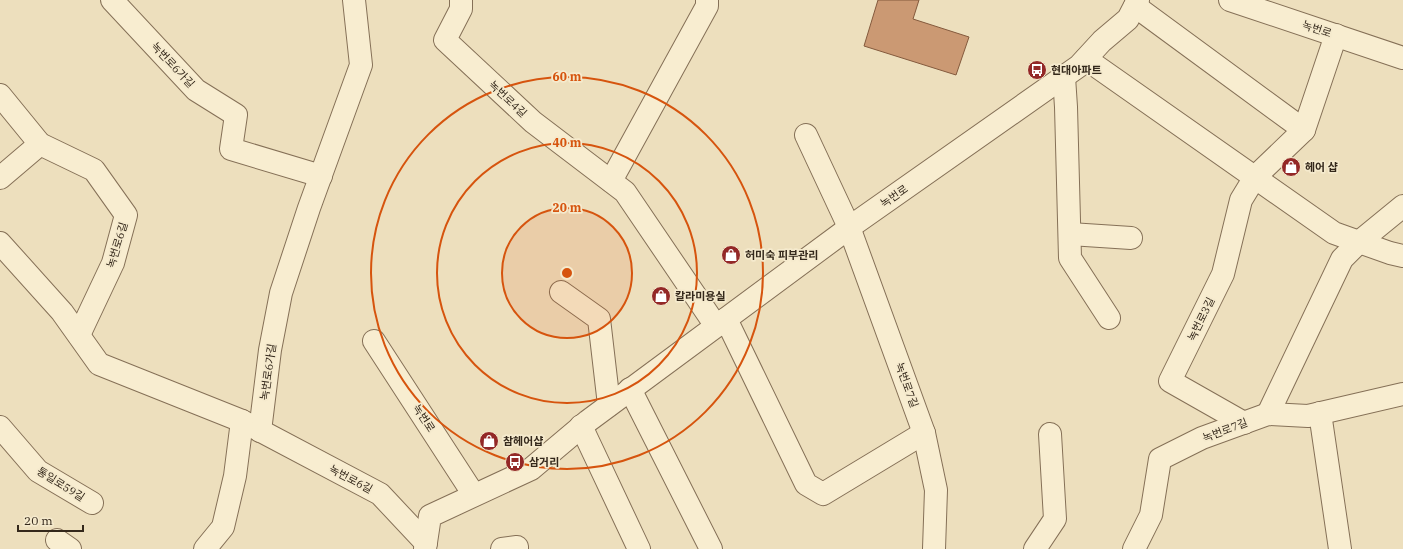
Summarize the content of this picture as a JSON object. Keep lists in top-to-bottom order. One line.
{"streets":{"street":["녹번로","녹번로6가길","녹번로4길","녹번로6길","녹번로3길","녹번로7길","통일로59길"]},"crossings":[["녹번로","녹번로4길"],["녹번로","녹번로6길"],["녹번로","녹번로7길"],["녹번로6가길","녹번로6길"],["녹번로3길","녹번로7길"]],"places":{"bus stop":["현대아파트","삼거리"],"shop":["헤어 샵","허미숙 피부관리","칼라미용실","참헤어샵"]},"scale_bar":"20 m","rings":["60 m","40 m","20 m"]}
